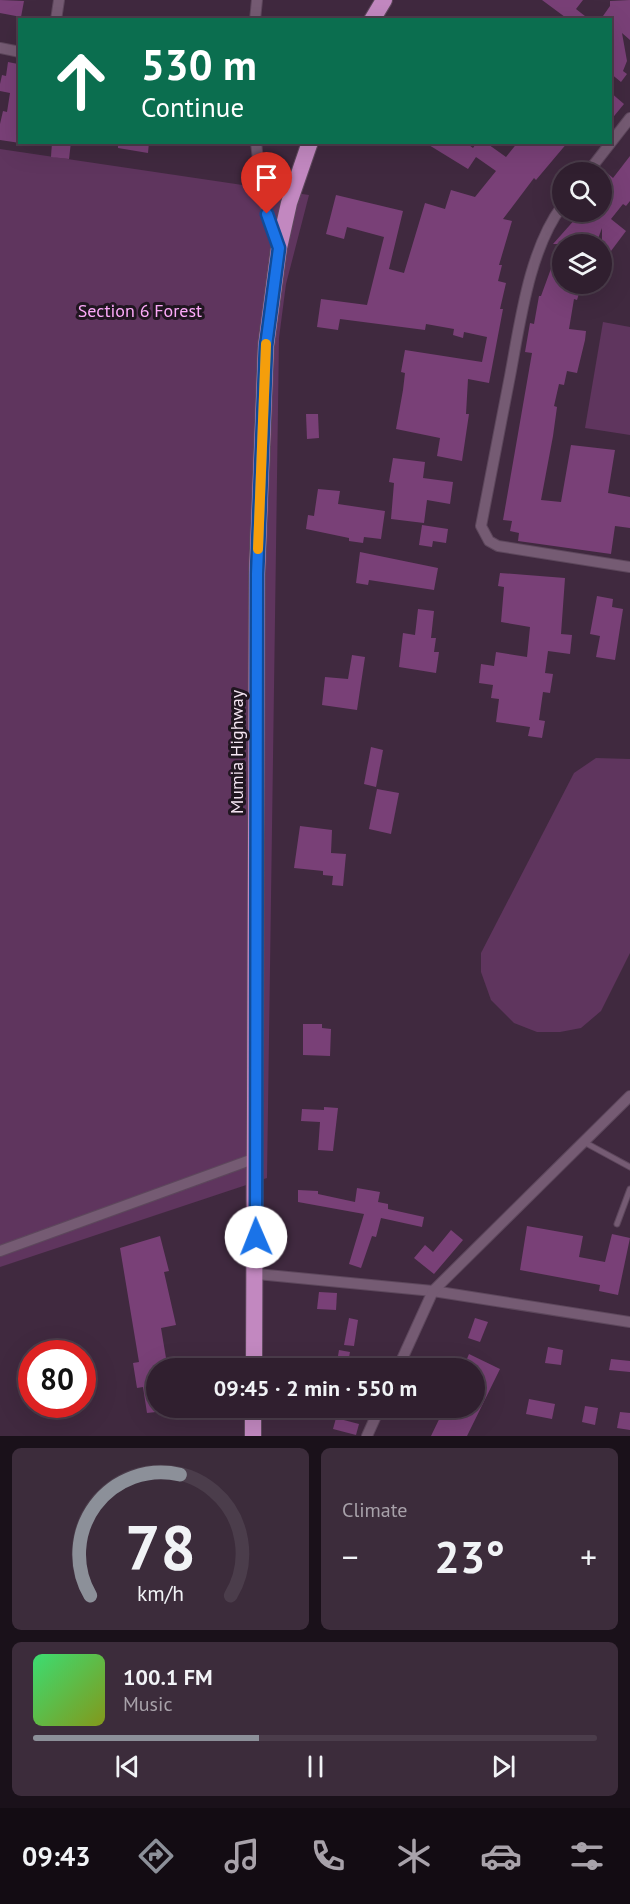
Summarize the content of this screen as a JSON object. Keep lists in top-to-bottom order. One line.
{"streets":{"highway":["Mumia Highway"]},"parks":["Section 6 Forest"],"page":{"turn":["530 m","Continue"],"limit":"80","trip":"09:45 · 2 min · 550 m","tile":"Climate","heat":["−","23°","+"],"song":["100.1 FM","Music"],"tabs":"09:43","gauge":["78","km/h"]}}
